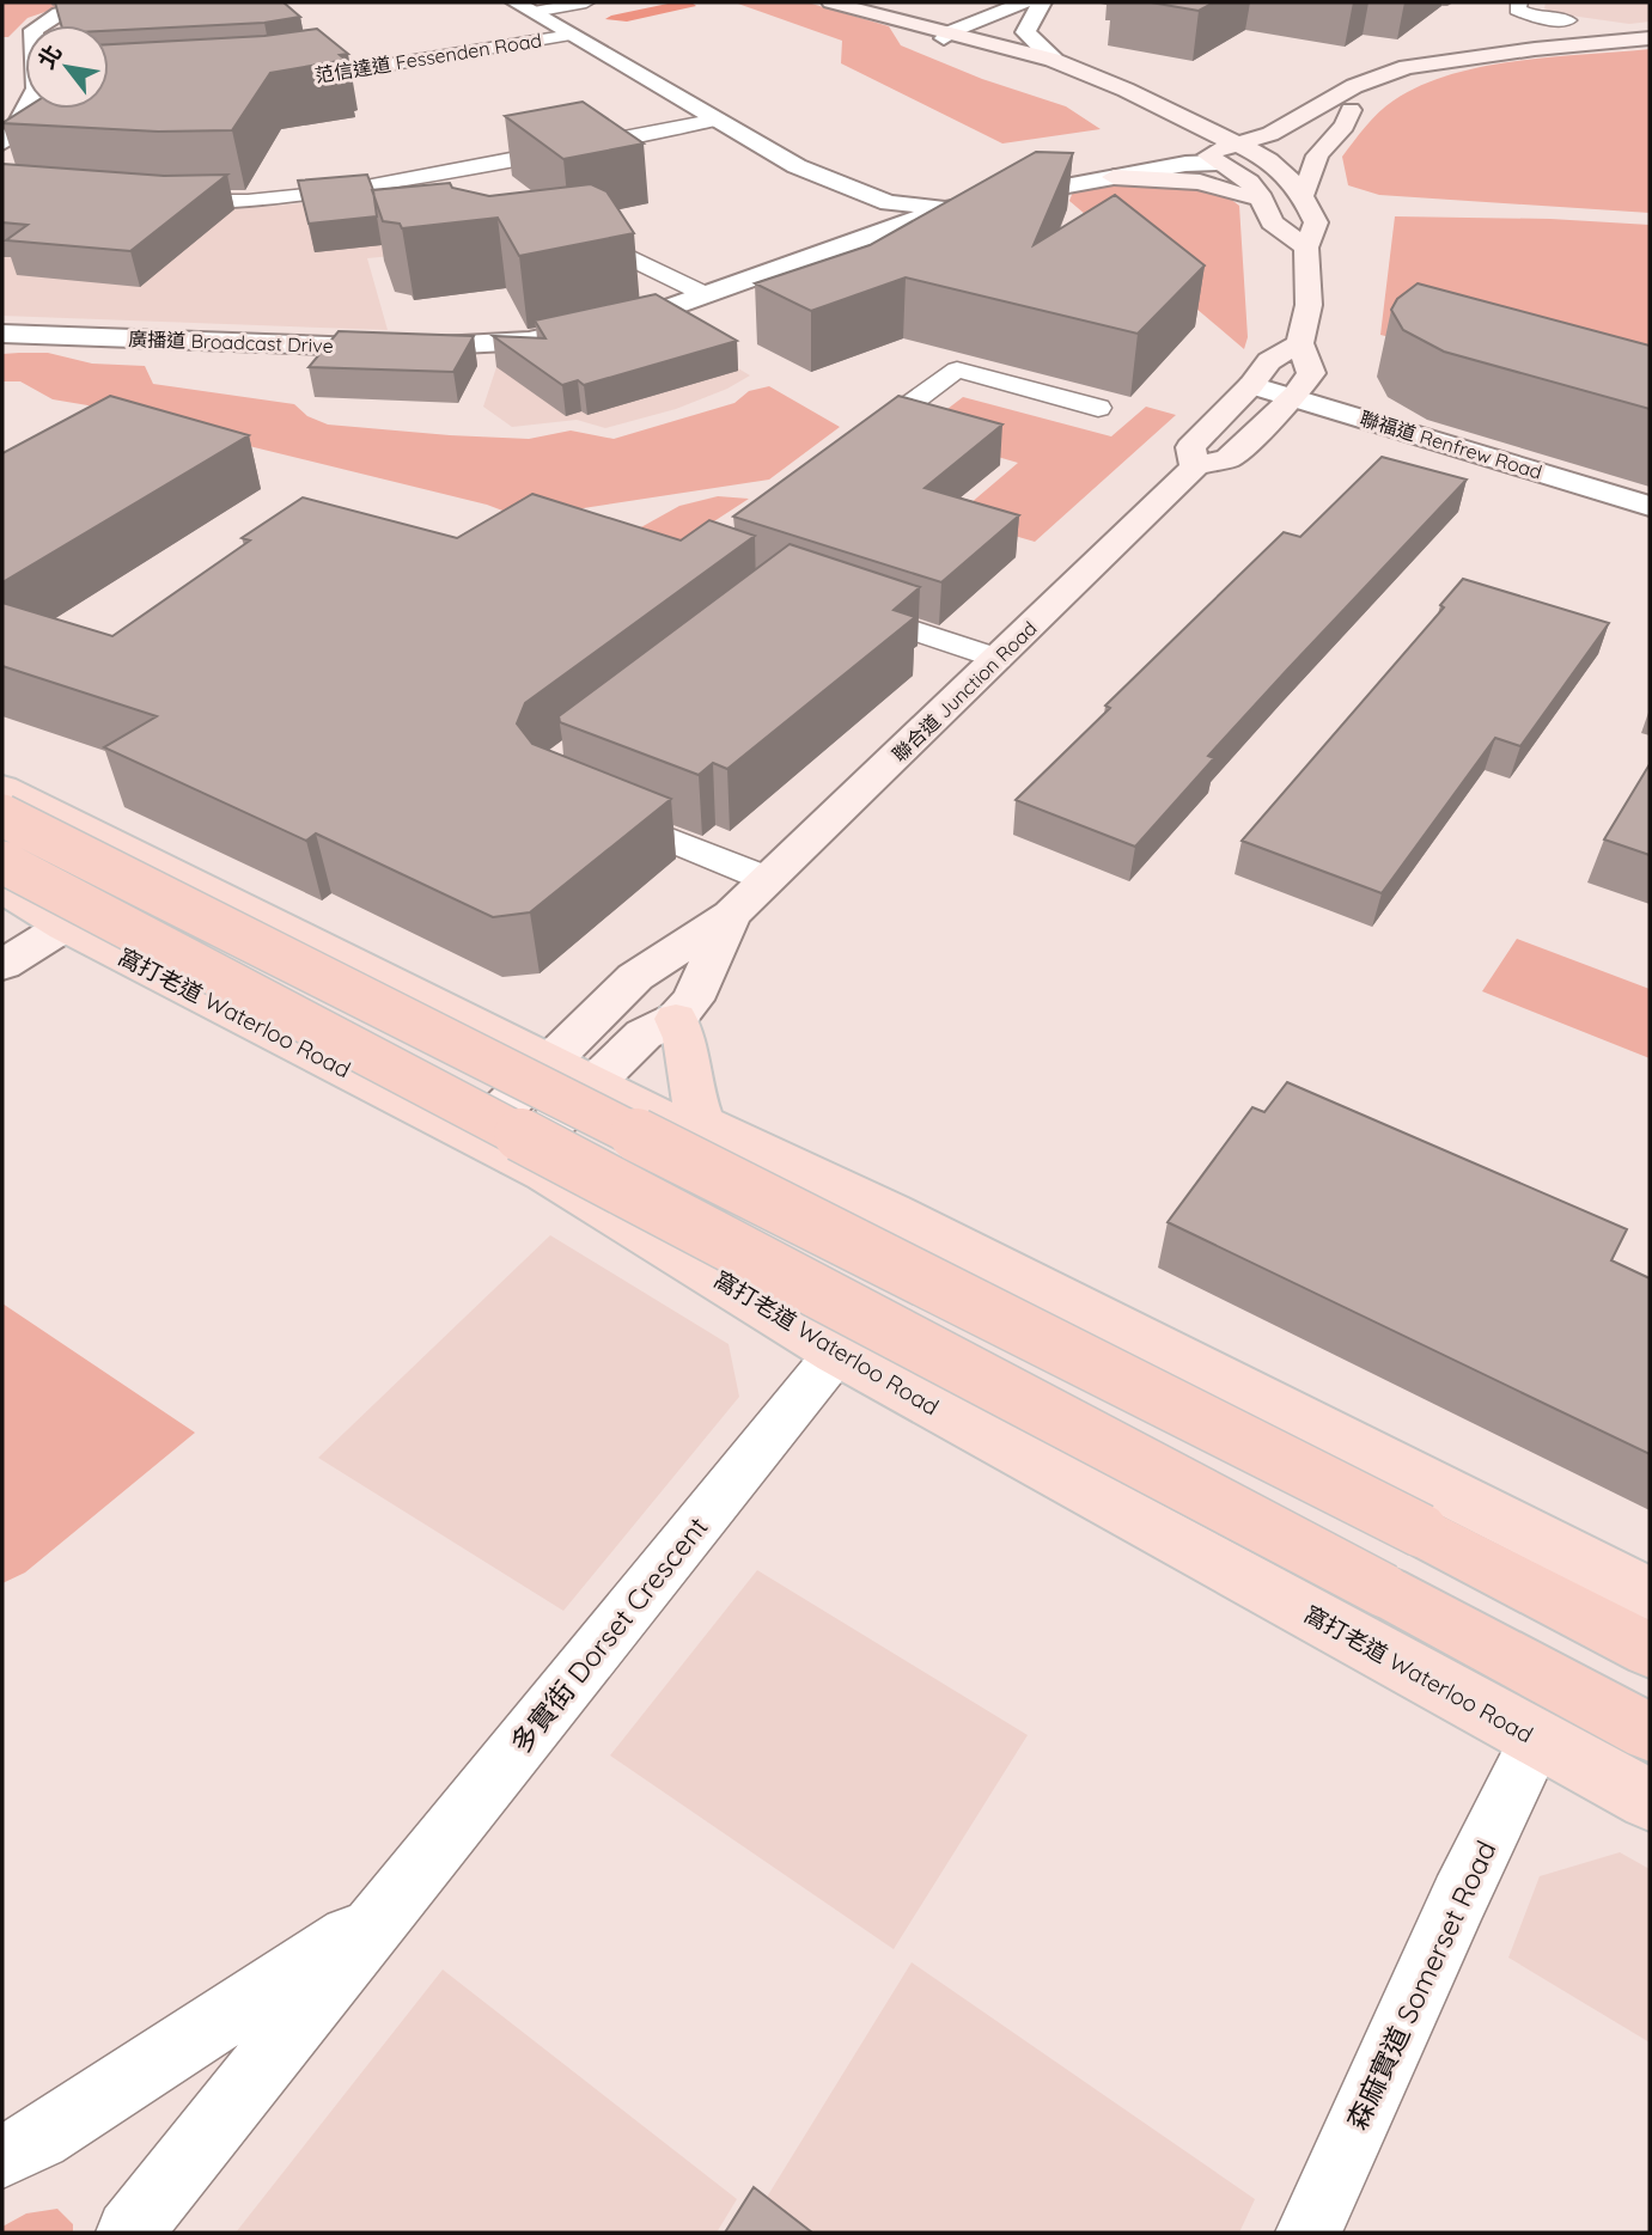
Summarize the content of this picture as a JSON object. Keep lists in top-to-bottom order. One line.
{"streets":{"highway":["窩打老道 Waterloo Road"],"main road":["聯合道 Junction Road"],"street":["范信達道 Fessenden Road","廣播道 Broadcast Drive","聯福道 Renfrew Road","多實街 Dorset Crescent","森麻實道 Somerset Road"]},"crossings":[["聯福道 Renfrew Road","聯合道 Junction Road"],["聯合道 Junction Road","窩打老道 Waterloo Road"],["窩打老道 Waterloo Road","多實街 Dorset Crescent"],["窩打老道 Waterloo Road","森麻實道 Somerset Road"]],"north":"top left"}
